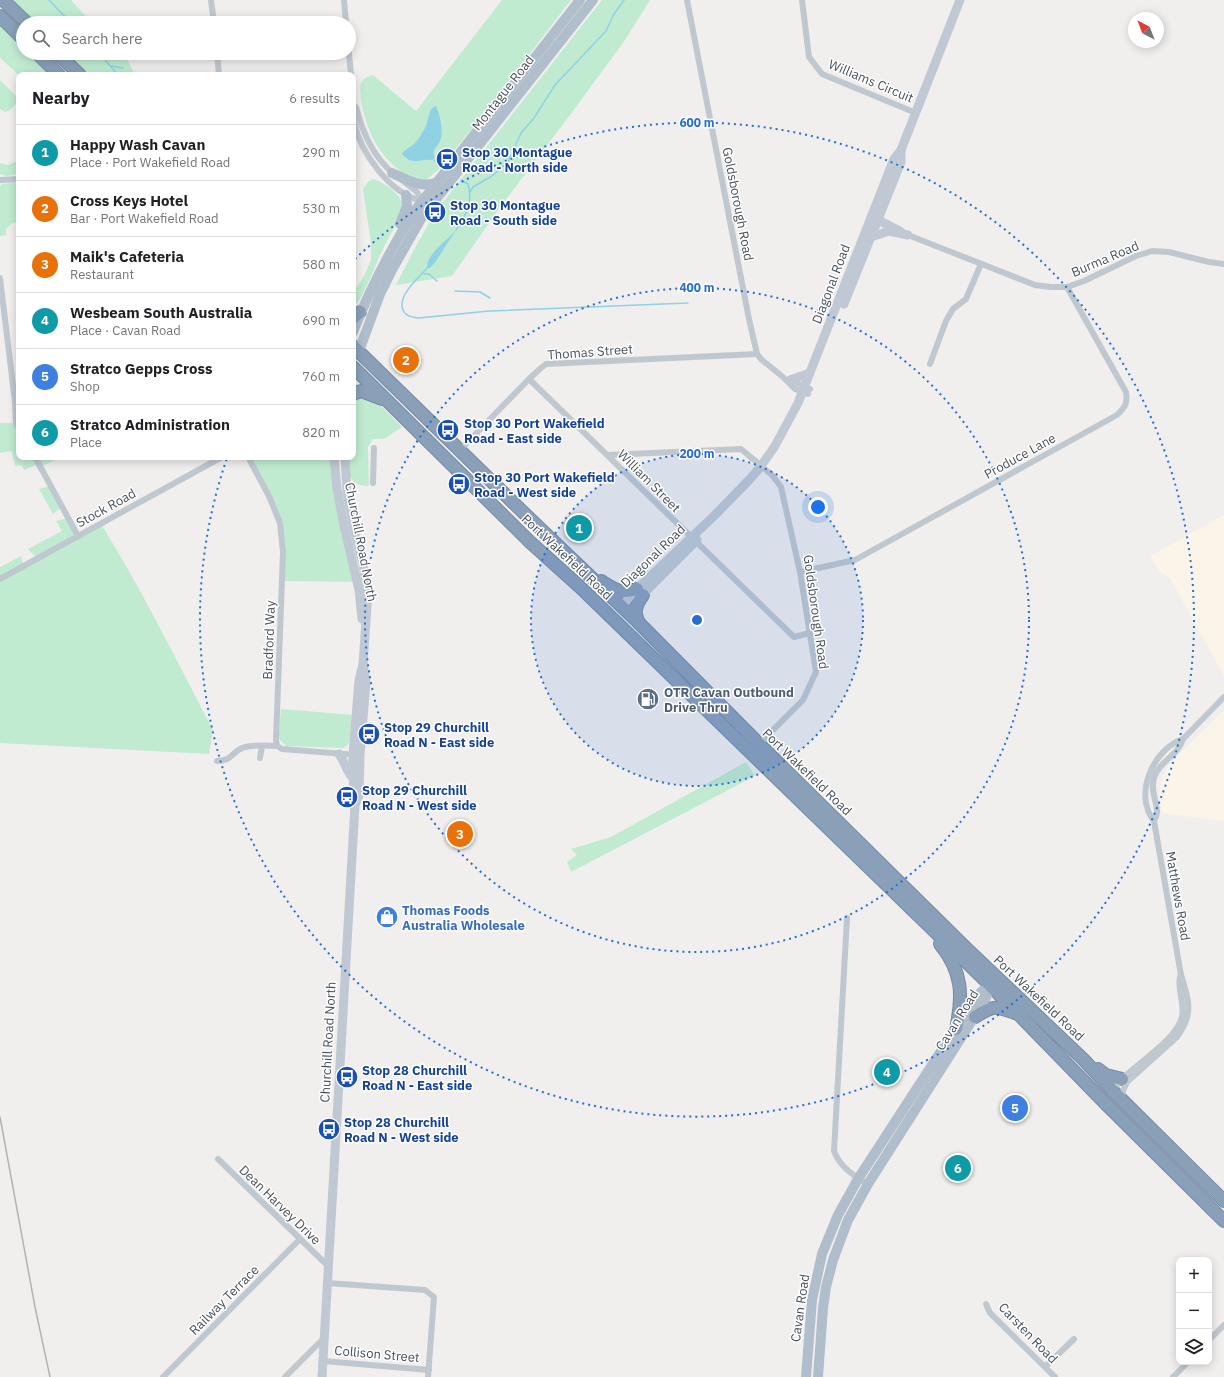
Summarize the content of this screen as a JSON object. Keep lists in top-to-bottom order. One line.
{"streets":{"highway":["Port Wakefield Road"],"main road":["Montague Road","Cavan Road"],"street":["Williams Circuit","Goldsborough Road","Burma Road","Diagonal Road","Thomas Street","Produce Lane","William Street","Stock Road","Churchill Road North","Bradford Way","Matthews Road","Dean Harvey Drive","Railway Terrace","Carsten Road","Collison Street"]},"crossings":[["Williams Circuit","Diagonal Road"],["Montague Road","Port Wakefield Road"],["Goldsborough Road","Diagonal Road"],["Goldsborough Road","Thomas Street"],["Goldsborough Road","Produce Lane"],["Goldsborough Road","William Street"],["Goldsborough Road","Port Wakefield Road"],["Burma Road","Produce Lane"],["Diagonal Road","William Street"],["Diagonal Road","Port Wakefield Road"],["Thomas Street","William Street"],["Thomas Street","Port Wakefield Road"],["Churchill Road North","Dean Harvey Drive"],["Churchill Road North","Collison Street"],["Port Wakefield Road","Matthews Road"],["Port Wakefield Road","Cavan Road"],["Dean Harvey Drive","Railway Terrace"]],"places":{"bus stop":["Stop 30 Montague Road - North side","Stop 30 Montague Road - South side","Stop 30 Port Wakefield Road - East side","Stop 30 Port Wakefield Road - West side","Stop 29 Churchill Road N - East side","Stop 29 Churchill Road N - West side","Stop 28 Churchill Road N - East side","Stop 28 Churchill Road N - West side"],"fuel station":["OTR Cavan Outbound Drive Thru"],"shop":["Thomas Foods Australia Wholesale"]},"north":"top left","page":{"search":"Search here","heading":["Nearby","6 results"],"list":[{"mark":"1","name":"Happy Wash Cavan","note":"Place · Port Wakefield Road","value":"290 m"},{"mark":"2","name":"Cross Keys Hotel","note":"Bar · Port Wakefield Road","value":"530 m"},{"mark":"3","name":"Maik's Cafeteria","note":"Restaurant","value":"580 m"},{"mark":"4","name":"Wesbeam South Australia","note":"Place · Cavan Road","value":"690 m"},{"mark":"5","name":"Stratco Gepps Cross","note":"Shop","value":"760 m"},{"mark":"6","name":"Stratco Administration","note":"Place","value":"820 m"}],"pins":["2","1","3","4","5","6"],"map_buttons":["+","−"]},"rings":["600 m","400 m","200 m"]}
